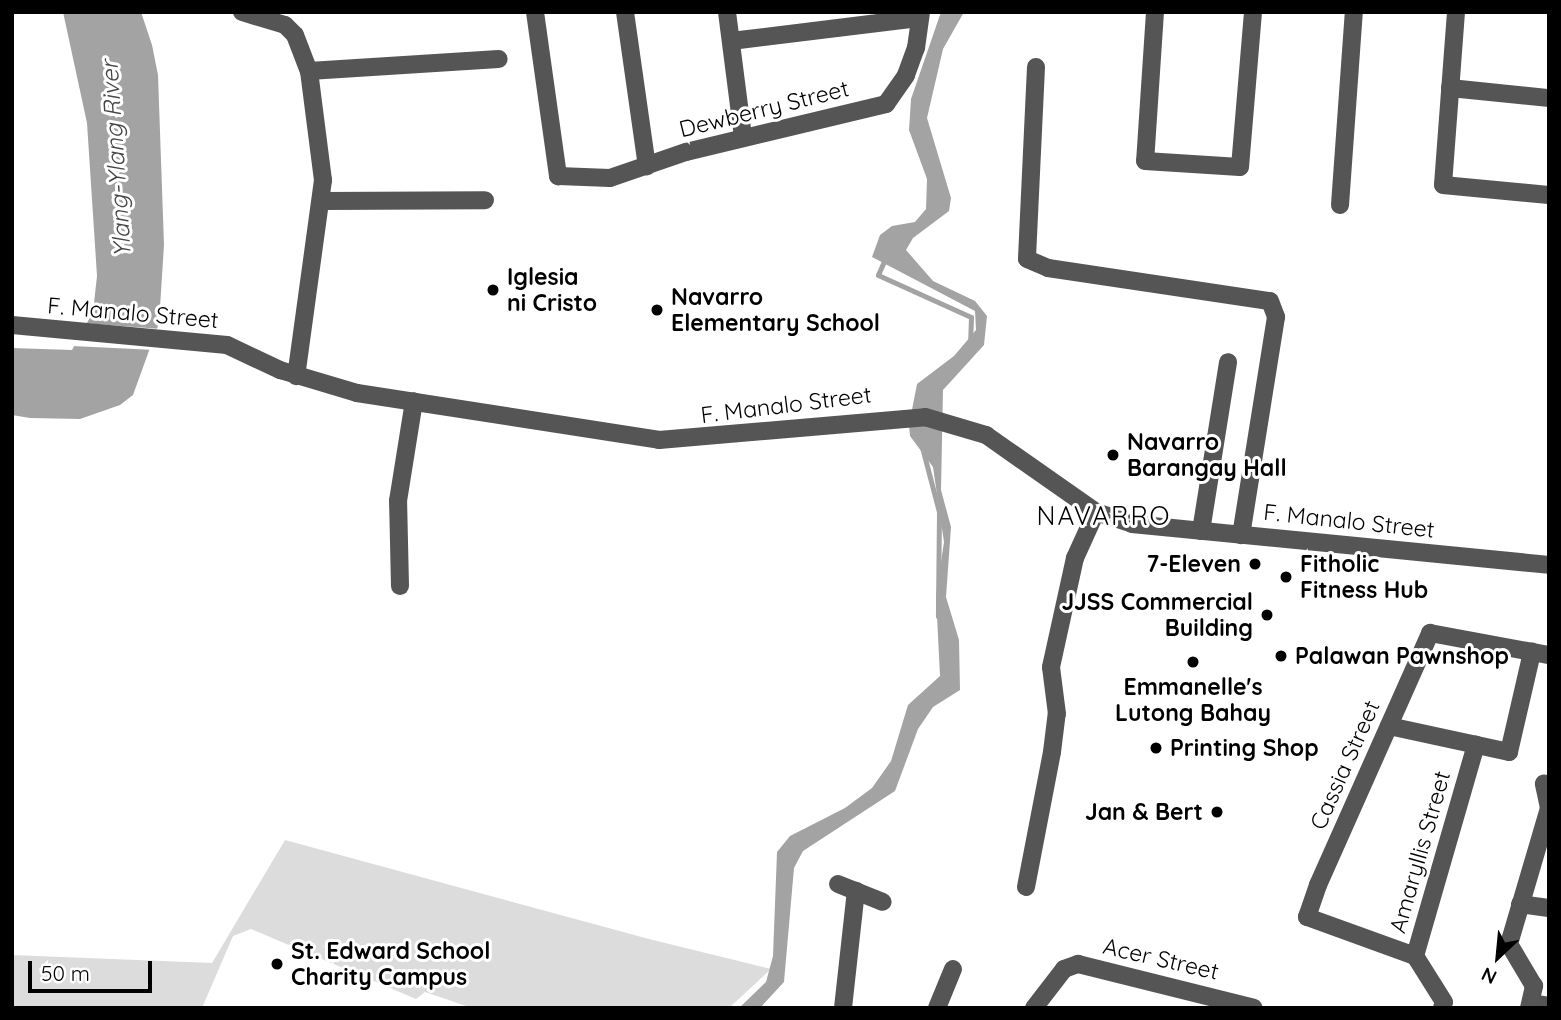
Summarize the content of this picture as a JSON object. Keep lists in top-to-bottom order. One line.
{"streets":{"street":["Dewberry Street","F. Manalo Street","Cassia Street","Amaryllis Street","Acer Street"]},"crossings":[["Cassia Street","Amaryllis Street"]],"districts":["NAVARRO"],"water":["Ylang-Ylang River"],"places":["Iglesia ni Cristo","Navarro Elementary School","Navarro Barangay Hall","7-Eleven","Fitholic Fitness Hub","JJSS Commercial Building","Palawan Pawnshop","Emmanelle's Lutong Bahay","Printing Shop","Jan & Bert","St. Edward School Charity Campus"],"scale_bar":"50 m","north":"bottom left"}
